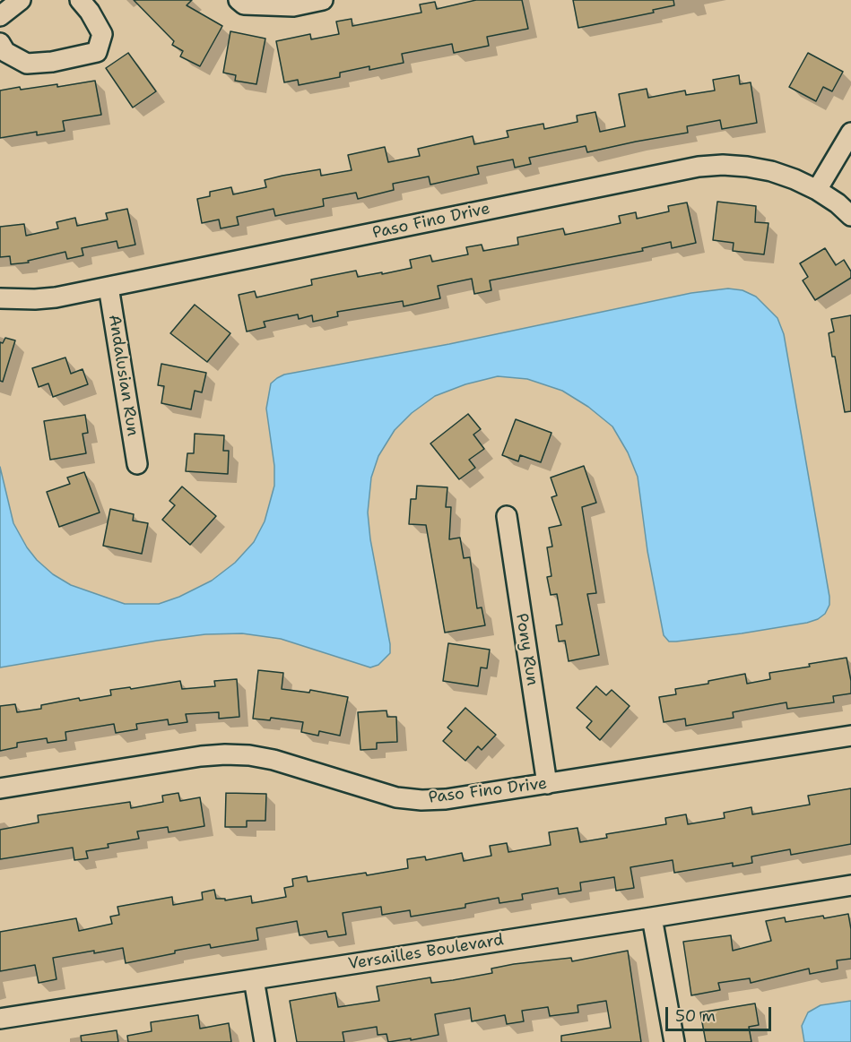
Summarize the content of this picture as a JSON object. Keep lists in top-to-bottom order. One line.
{"streets":{"street":["Paso Fino Drive","Andalusian Run","Pony Run","Versailles Boulevard"]},"crossings":[["Paso Fino Drive","Andalusian Run"],["Paso Fino Drive","Pony Run"]],"scale_bar":"50 m"}
